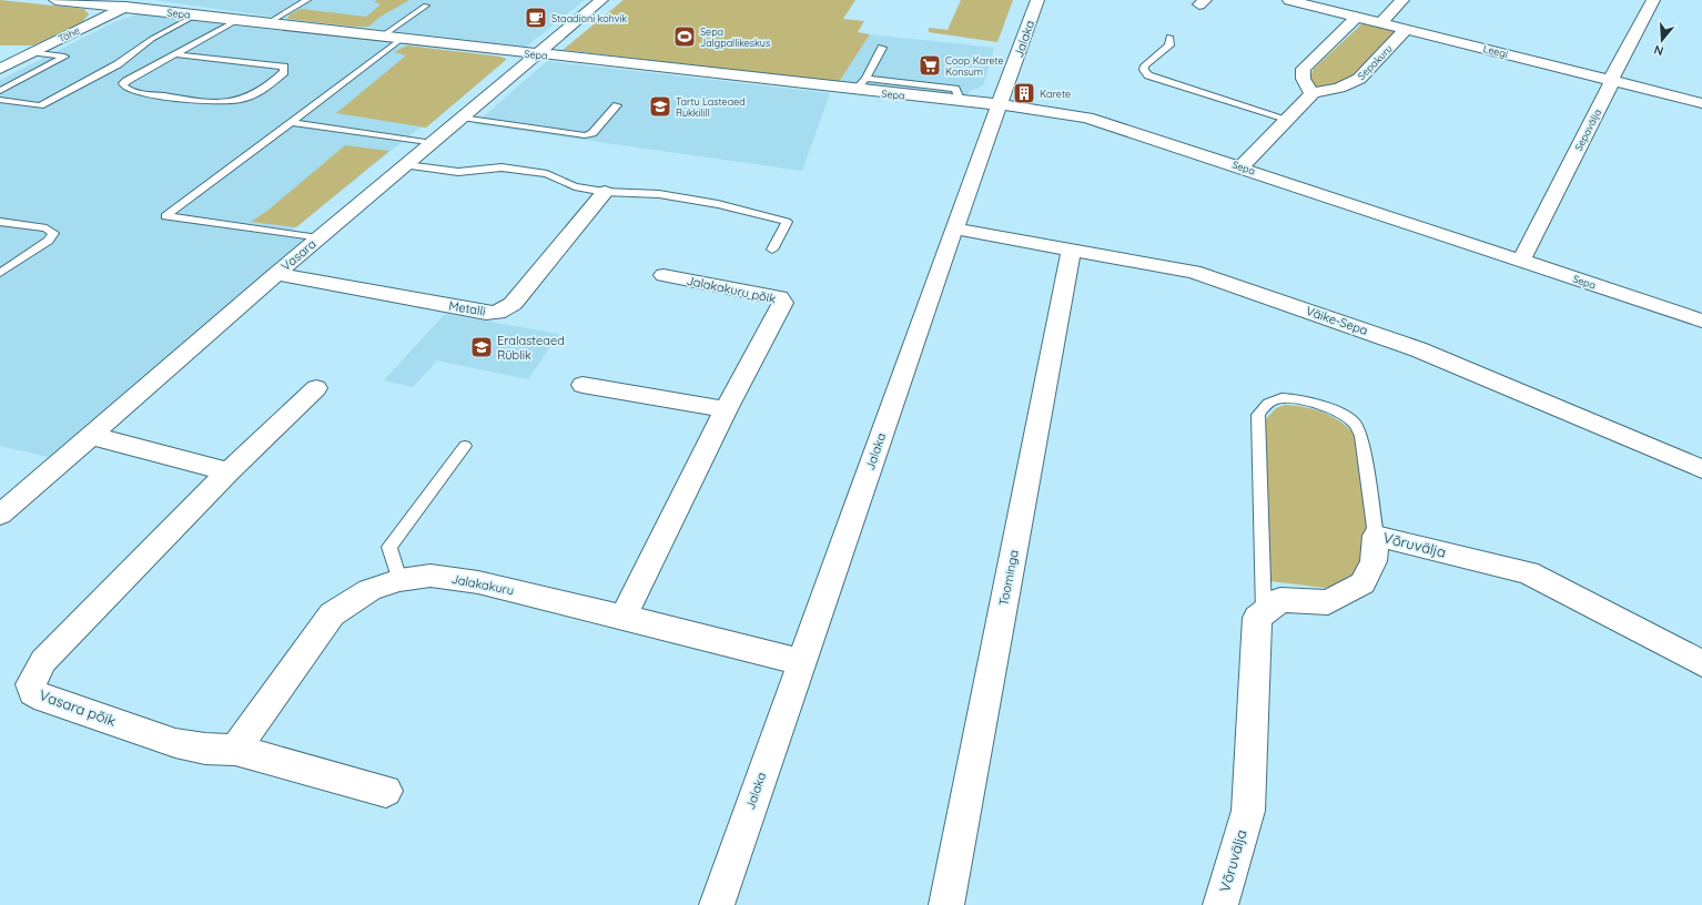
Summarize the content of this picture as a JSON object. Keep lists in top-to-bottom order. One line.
{"streets":{"street":["Sepa","Tähe","Jalaka","Leegi","Sepakuru","Sepavälja","Vasara","Jalakakuru põik","Metalli","Väike-Sepa","Võruvälja","Toominga","Jalakakuru","Vasara põik"]},"crossings":[["Sepa","Tähe"],["Sepa","Jalaka"],["Sepa","Sepavälja"],["Sepa","Vasara"],["Jalaka","Väike-Sepa"],["Jalaka","Jalakakuru"],["Leegi","Sepakuru"],["Leegi","Sepavälja"],["Vasara","Metalli"],["Jalakakuru põik","Jalakakuru"],["Väike-Sepa","Toominga"],["Jalakakuru","Vasara põik"]],"places":{"cafe":["Staadioni kohvik"],"sports":["Sepa Jalgpallikeskus"],"supermarket":["Coop Karete Konsum"],"building":["Karete"],"school or university":["Tartu Lasteaed Rukkilill","Eralasteaed Rüblik"]},"north":"bottom"}
